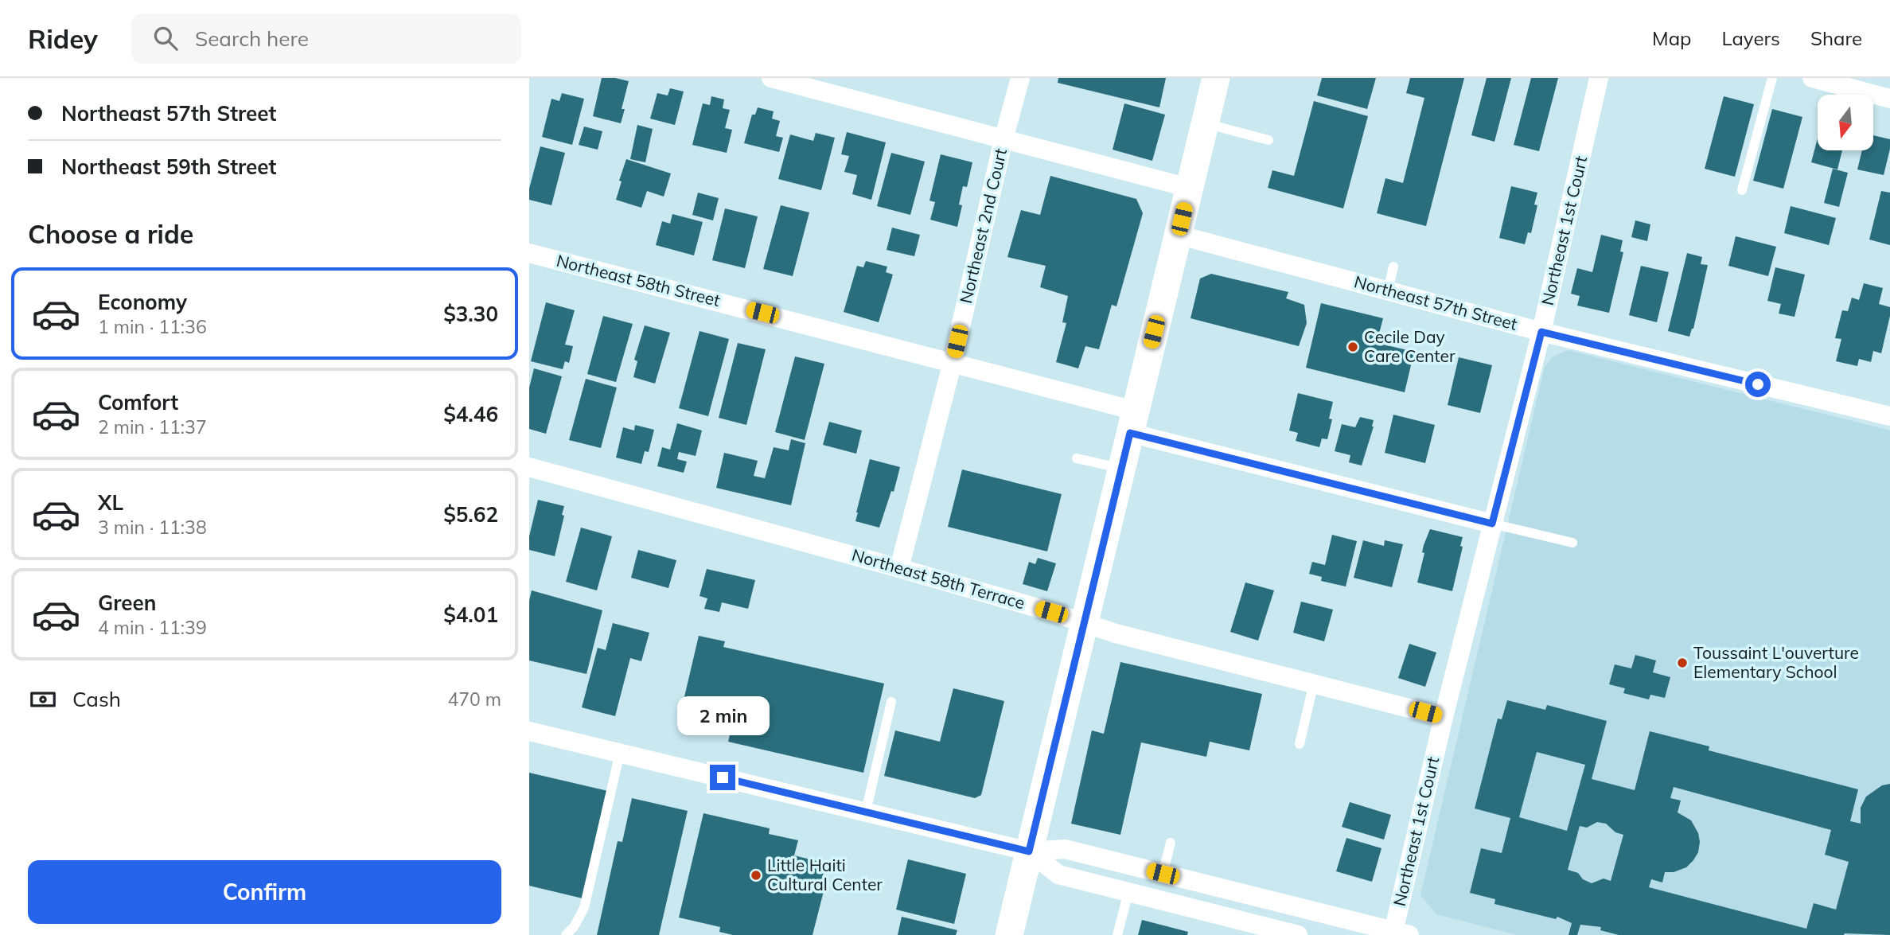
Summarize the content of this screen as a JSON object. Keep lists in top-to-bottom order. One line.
{"streets":{"street":["Northeast 2nd Court","Northeast 1st Court","Northeast 58th Street","Northeast 57th Street","Northeast 58th Terrace"]},"crossings":[["Northeast 2nd Court","Northeast 58th Street"],["Northeast 2nd Court","Northeast 58th Terrace"],["Northeast 1st Court","Northeast 58th Street"],["Northeast 1st Court","Northeast 57th Street"],["Northeast 1st Court","Northeast 58th Terrace"]],"places":["Cecile Day Care Center","Toussaint L'ouverture Elementary School","Little Haiti Cultural Center"],"north":"bottom","page":{"header":"Ridey","search":"Search here","nav":["Map","Layers","Share"],"banner":["Northeast 57th Street","Northeast 59th Street"],"heading":"Choose a ride","list":[{"name":"Economy","note":"1 min · 11:36","value":"$3.30"},{"name":"Comfort","note":"2 min · 11:37","value":"$4.46"},{"name":"XL","note":"3 min · 11:38","value":"$5.62"},{"name":"Green","note":"4 min · 11:39","value":"$4.01"}],"pay":["Cash","470 m"],"bubble":"2 min","buttons":"Confirm"}}
